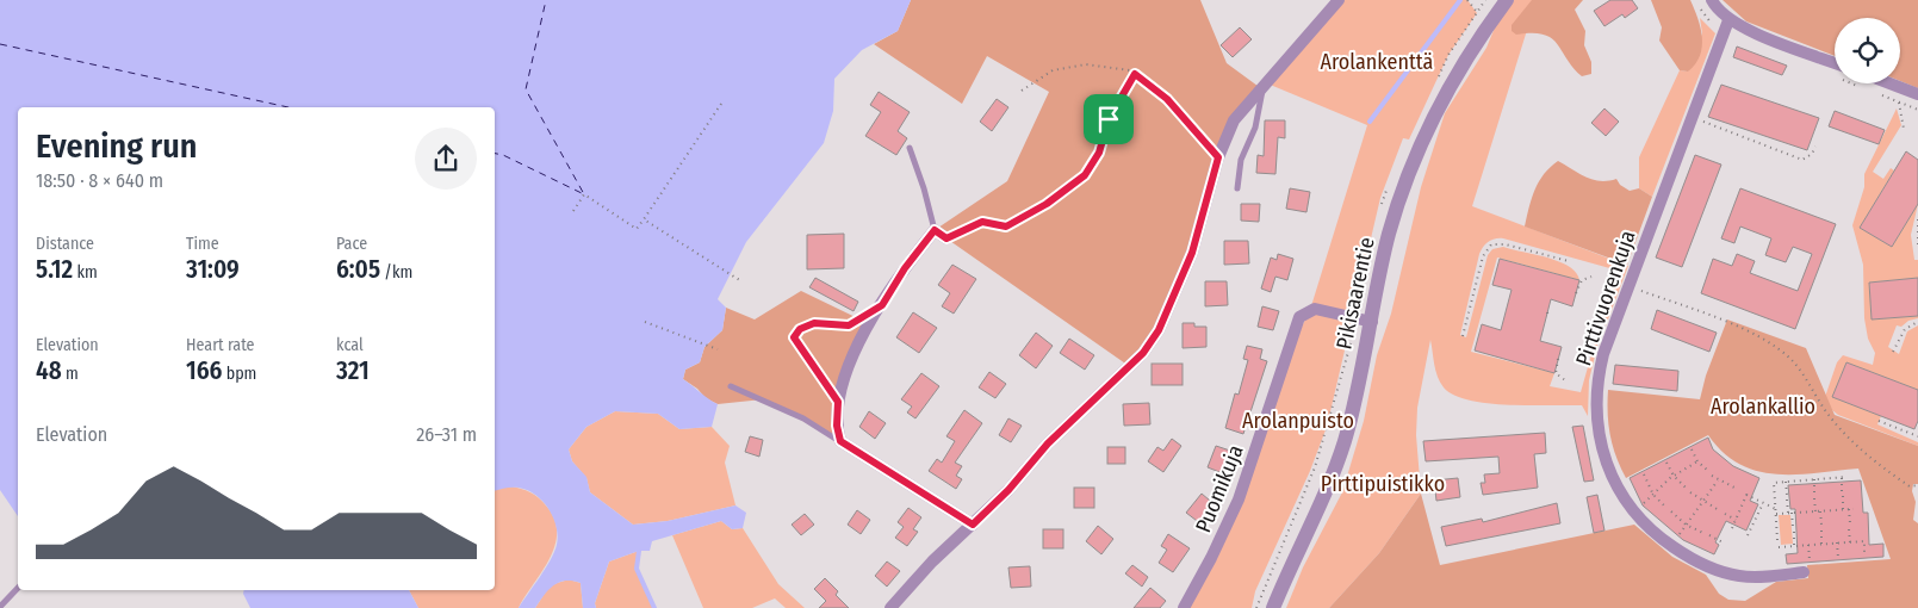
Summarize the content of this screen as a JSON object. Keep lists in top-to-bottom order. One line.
{"streets":{"street":["Pikisaarentie","Pirttivuorenkuja","Puomikuja"]},"crossings":[["Pikisaarentie","Puomikuja"]],"parks":["Arolankenttä","Arolankallio","Arolanpuisto","Pirttipuistikko"],"page":{"heading":["Evening run","18:50 · 8 × 640 m"],"stats":[["Distance","5.12 km"],["Time","31:09"],["Pace","6:05 /km"],["Elevation","48 m"],["Heart rate","166 bpm"],["kcal","321"]],"chart":["Elevation","26–31 m"]}}
